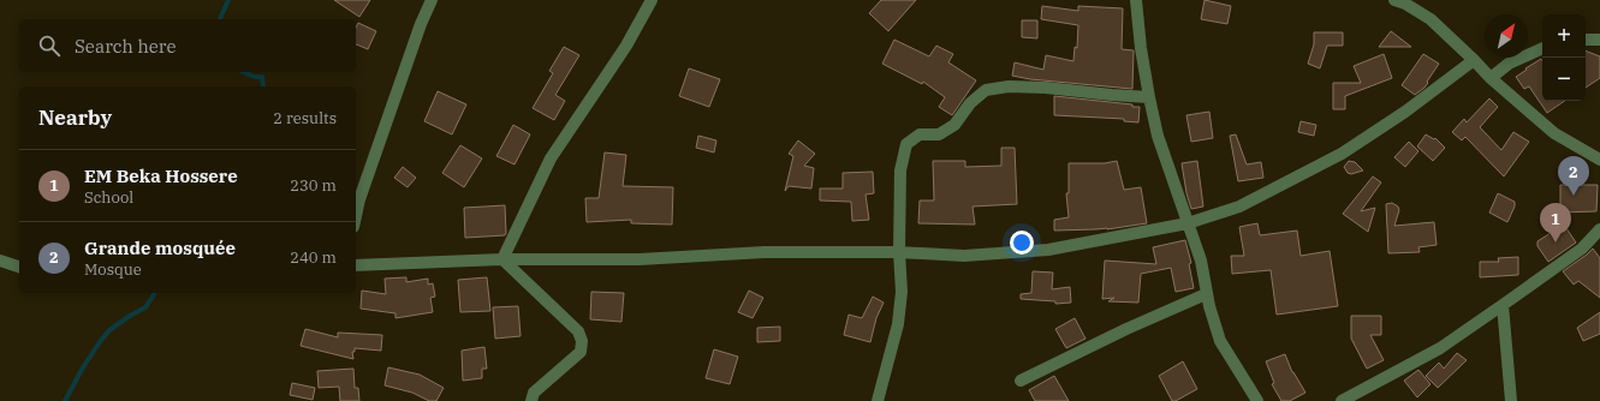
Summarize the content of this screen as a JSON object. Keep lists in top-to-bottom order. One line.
{"north":"top right","page":{"map_buttons":["+","−"],"search":"Search here","heading":["Nearby","2 results"],"list":[{"mark":"1","name":"EM Beka Hossere","note":"School","value":"230 m"},{"mark":"2","name":"Grande mosquée","note":"Mosque","value":"240 m"}],"pins":["2","1"]}}
